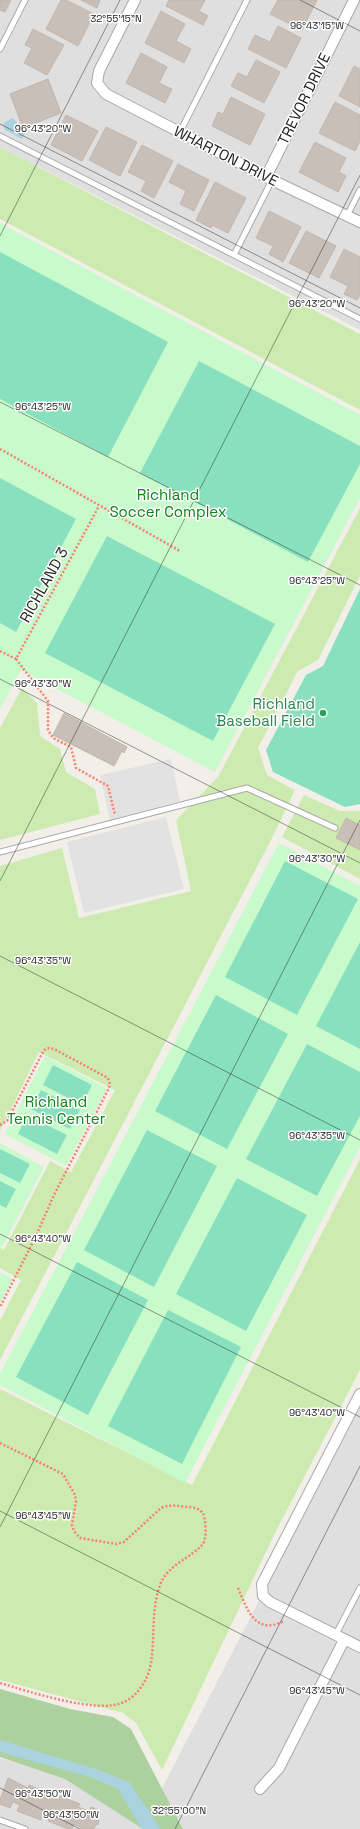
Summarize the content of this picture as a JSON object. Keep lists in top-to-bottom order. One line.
{"streets":{"street":["TREVOR DRIVE","WHARTON DRIVE"],"path":["RICHLAND 3"]},"crossings":[["TREVOR DRIVE","WHARTON DRIVE"]],"parks":["Richland Soccer Complex","Richland Tennis Center"],"places":["Richland Baseball Field"],"coordinates":["32°55'15\"N","96°43'15\"W","96°43'20\"W","96°43'25\"W","96°43'30\"W","96°43'35\"W","96°43'40\"W","96°43'45\"W","96°43'50\"W","32°55'00\"N"]}
